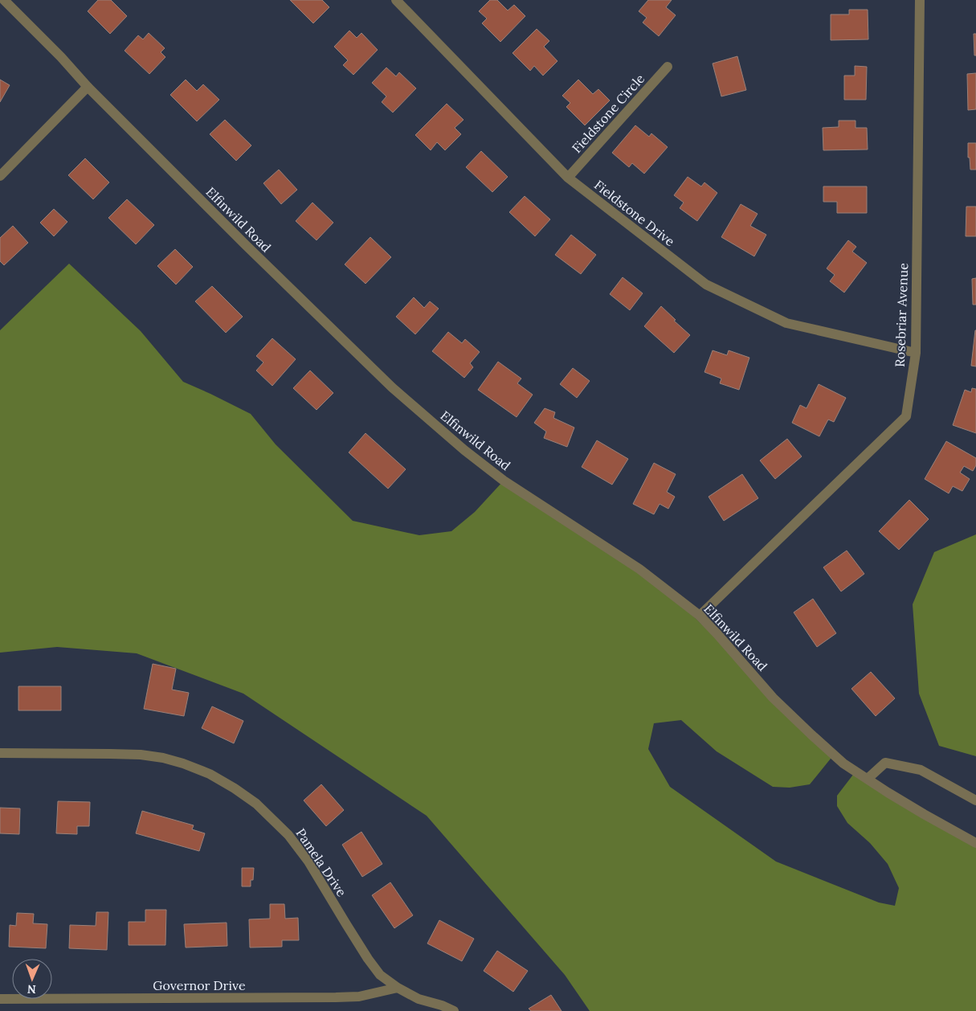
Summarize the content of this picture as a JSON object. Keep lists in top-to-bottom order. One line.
{"streets":{"street":["Fieldstone Circle","Fieldstone Drive","Elfinwild Road","Rosebriar Avenue","Pamela Drive","Governor Drive"]},"crossings":[["Fieldstone Circle","Fieldstone Drive"],["Fieldstone Drive","Rosebriar Avenue"],["Elfinwild Road","Rosebriar Avenue"],["Pamela Drive","Governor Drive"]],"north":"bottom"}
